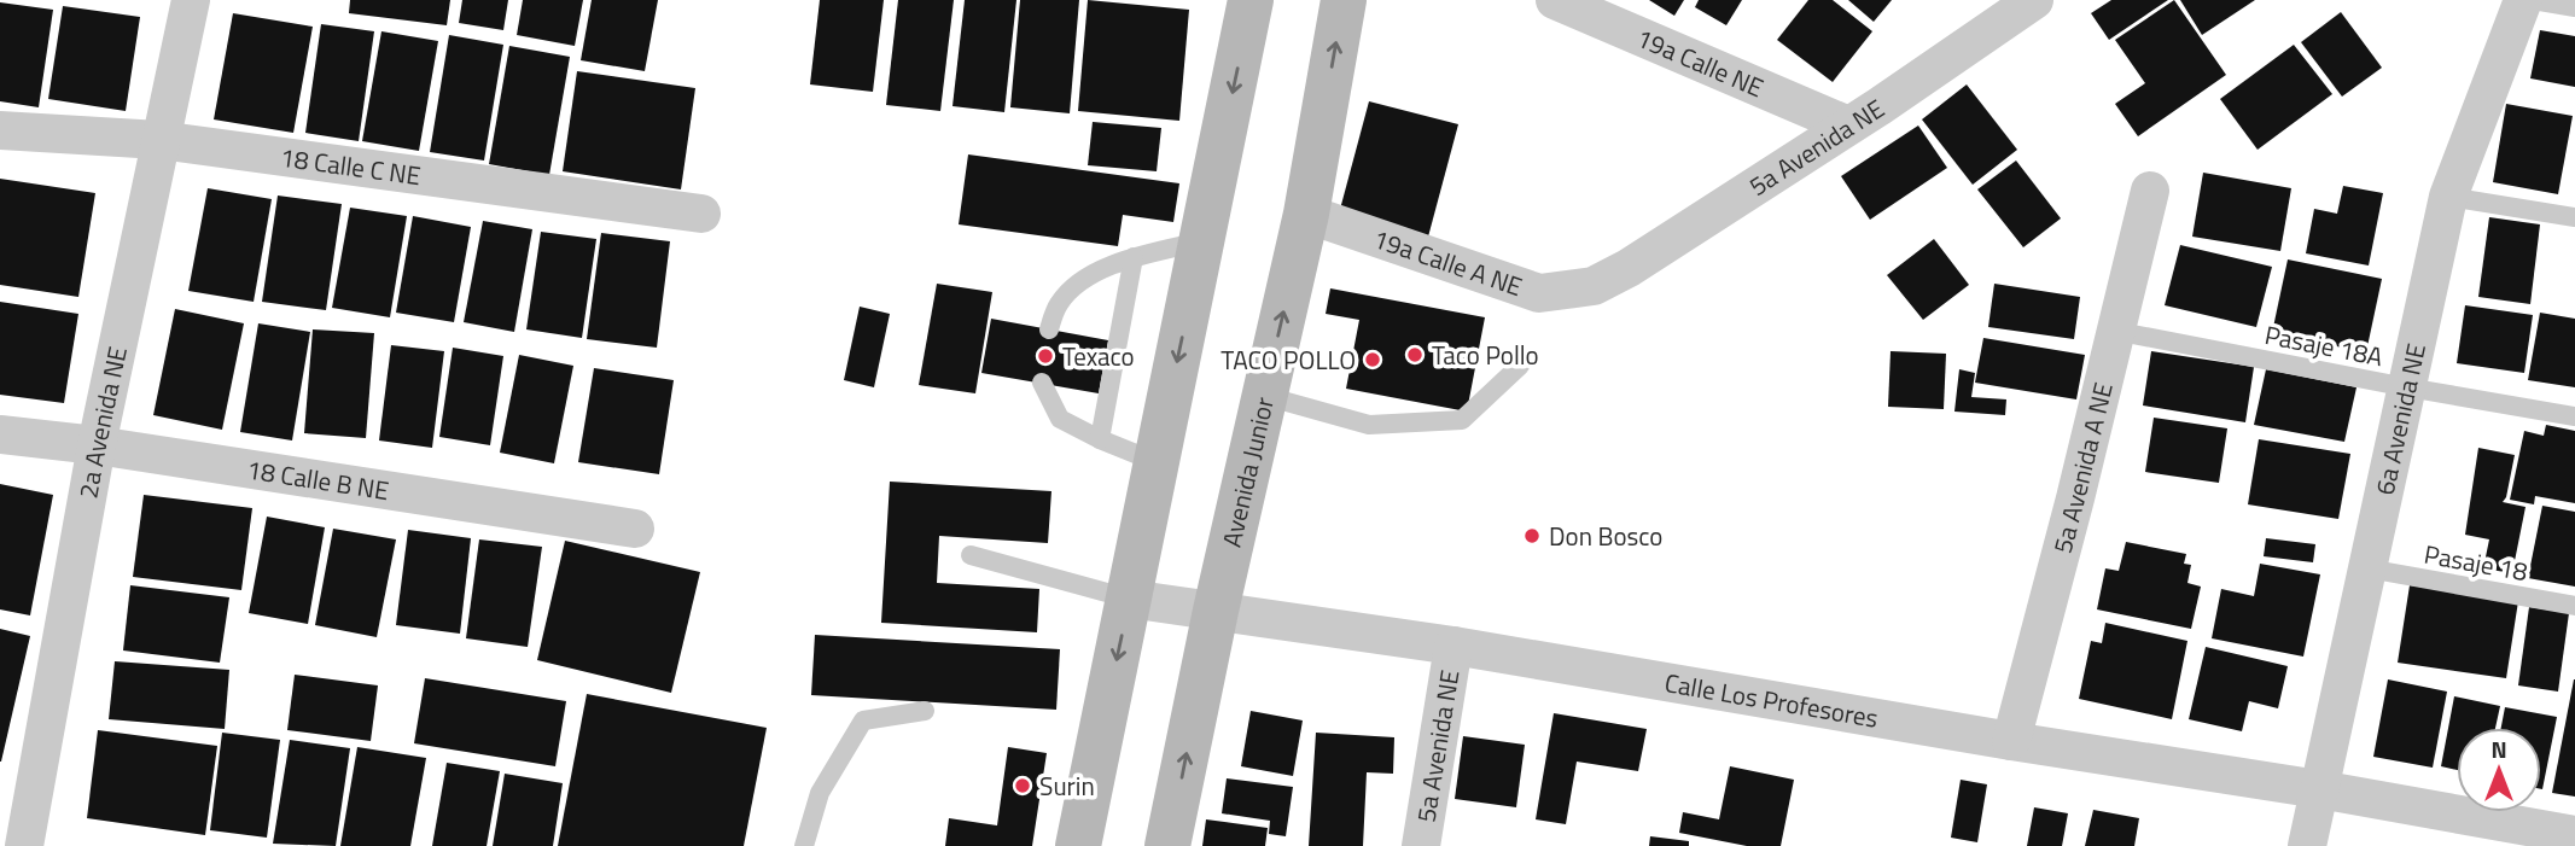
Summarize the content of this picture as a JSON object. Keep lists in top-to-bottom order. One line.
{"streets":{"main road":["Avenida Junior"],"street":["19a Calle NE","5a Avenida NE","18 Calle C NE","19a Calle A NE","6a Avenida NE","2a Avenida NE","5a Avenida A NE","18 Calle B NE","Calle Los Profesores"],"lane":["Pasaje 18A","Pasaje 18"]},"crossings":[["19a Calle NE","5a Avenida NE"],["5a Avenida NE","19a Calle A NE"],["5a Avenida NE","Calle Los Profesores"],["18 Calle C NE","2a Avenida NE"],["19a Calle A NE","Avenida Junior"],["Pasaje 18A","6a Avenida NE"],["Pasaje 18A","5a Avenida A NE"],["6a Avenida NE","Pasaje 18"],["6a Avenida NE","Calle Los Profesores"],["2a Avenida NE","18 Calle B NE"],["5a Avenida A NE","Calle Los Profesores"],["Avenida Junior","Calle Los Profesores"]],"places":["Taco Pollo","Texaco","TACO POLLO","Don Bosco","Surin"],"north":"top"}
